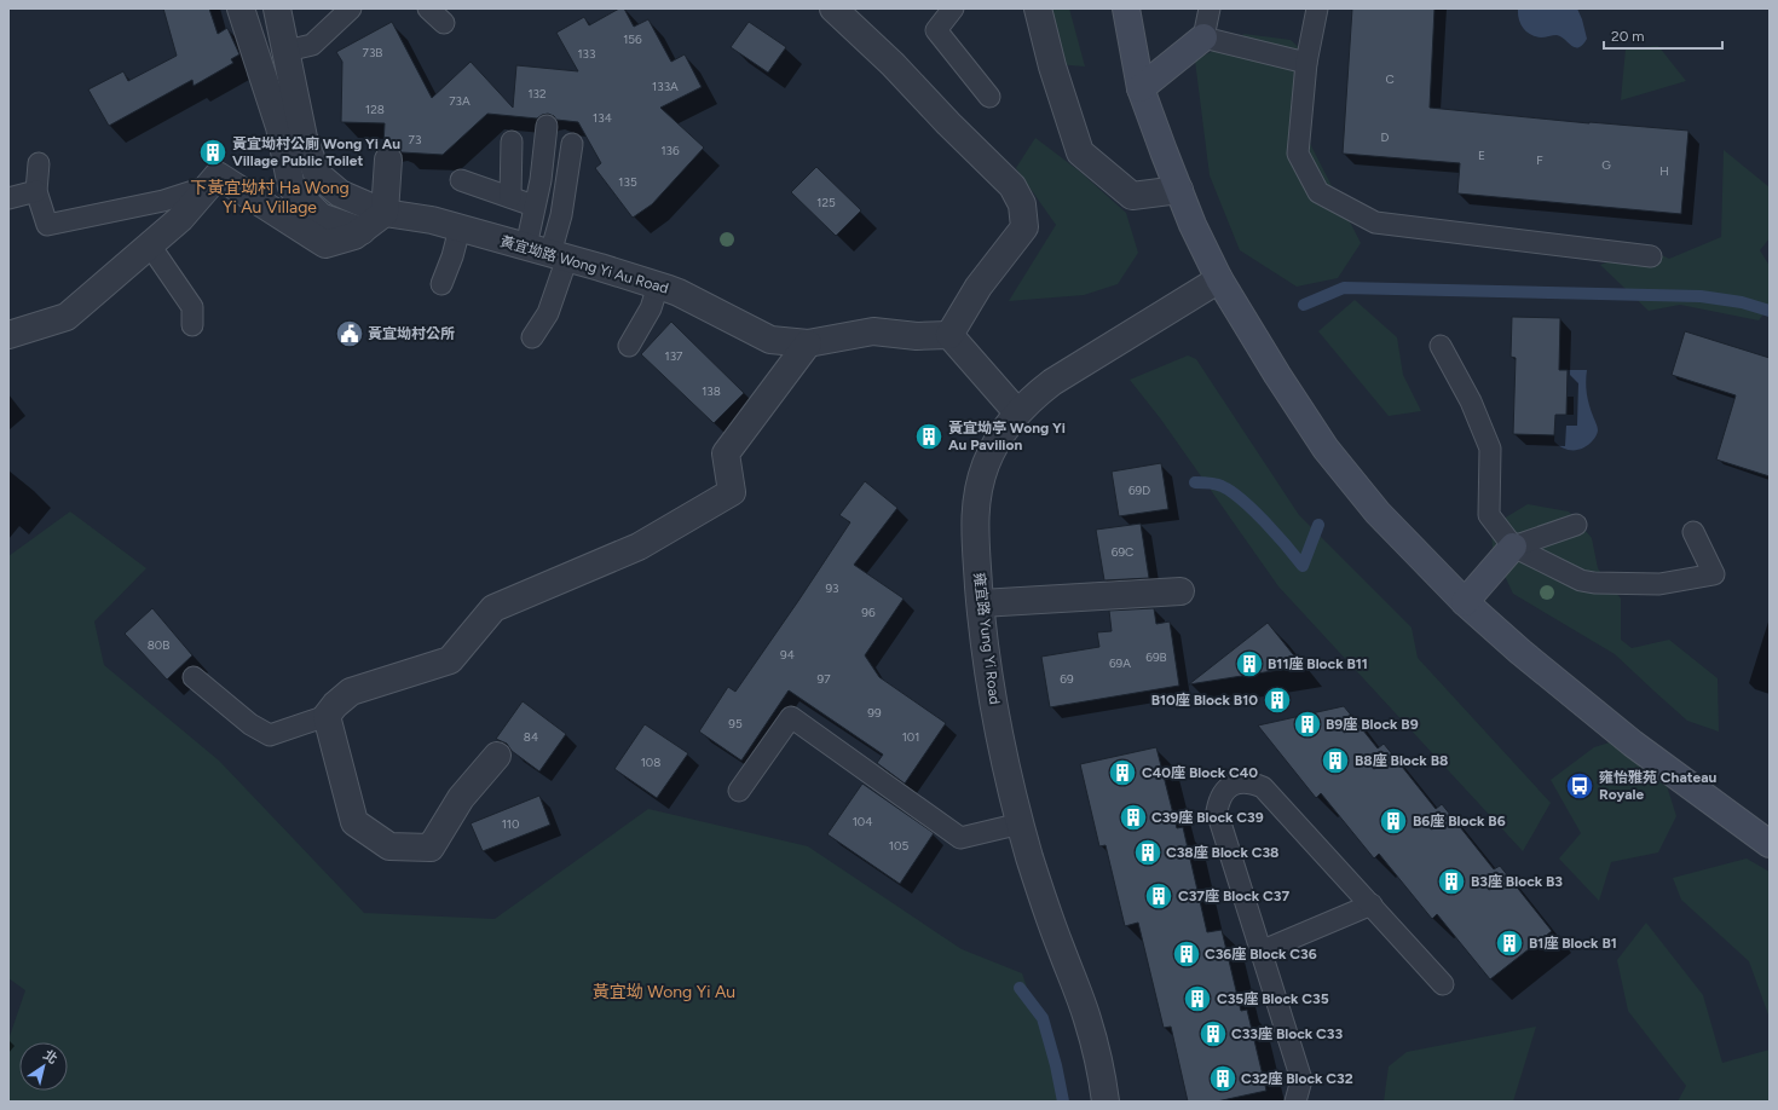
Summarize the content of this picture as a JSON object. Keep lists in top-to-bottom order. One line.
{"streets":{"street":["黃宜坳路 Wong Yi Au Road","雍宜路 Yung Yi Road"]},"districts":["下黃宜坳村 Ha Wong Yi Au Village","黃宜坳 Wong Yi Au"],"places":{"building":["黃宜坳村公廁 Wong Yi Au Village Public Toilet","黃宜坳亭 Wong Yi Au Pavilion","B11座 Block B11","B10座 Block B10","B9座 Block B9","B8座 Block B8","C40座 Block C40","C39座 Block C39","B6座 Block B6","C38座 Block C38","B3座 Block B3","C37座 Block C37","B1座 Block B1","C36座 Block C36","C35座 Block C35","C33座 Block C33","C32座 Block C32"],"public building":["黃宜坳村公所"],"bus stop":["雍怡雅苑 Chateau Royale"]},"house_numbers":["156","73B","133","C","133A","132","73A","128","134","D","73","136","E","F","G","H","135","125","137","138","69D","69C","93","96","80B","94","69B","69A","97","69","99","95","84","101","108","104","110","105"],"scale_bar":"20 m","north":"top right"}
